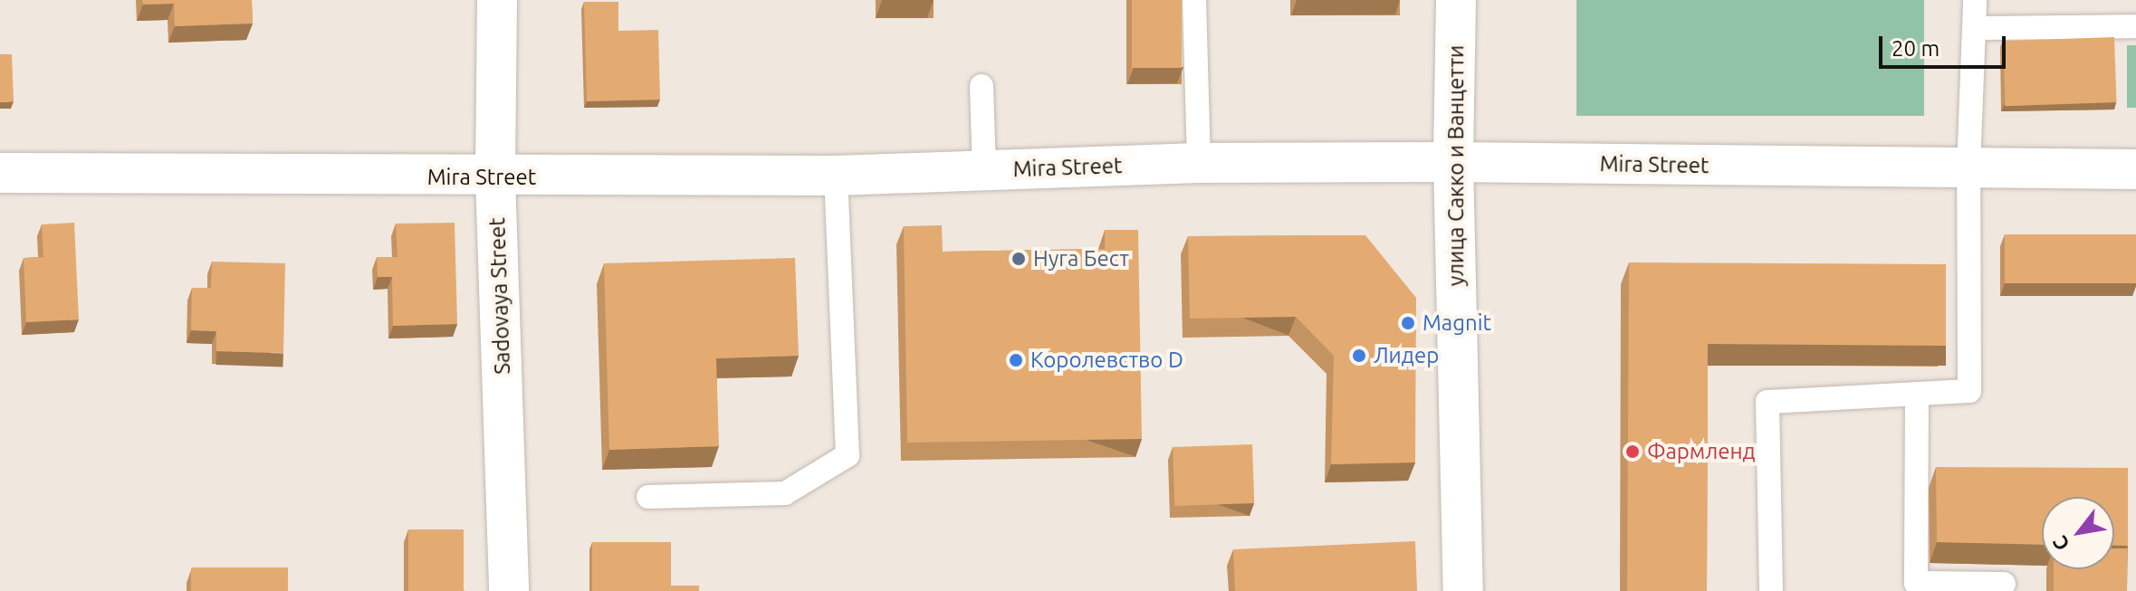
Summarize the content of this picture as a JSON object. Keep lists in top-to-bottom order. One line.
{"streets":{"main road":["Mira Street","улица Сакко и Ванцетти","Sadovaya Street"]},"crossings":[["Mira Street","улица Сакко и Ванцетти"],["Mira Street","Sadovaya Street"]],"places":["Нуга Бест","Magnit","Лидер","Королевство D","Фармленд"],"scale_bar":"20 m","north":"bottom left"}
